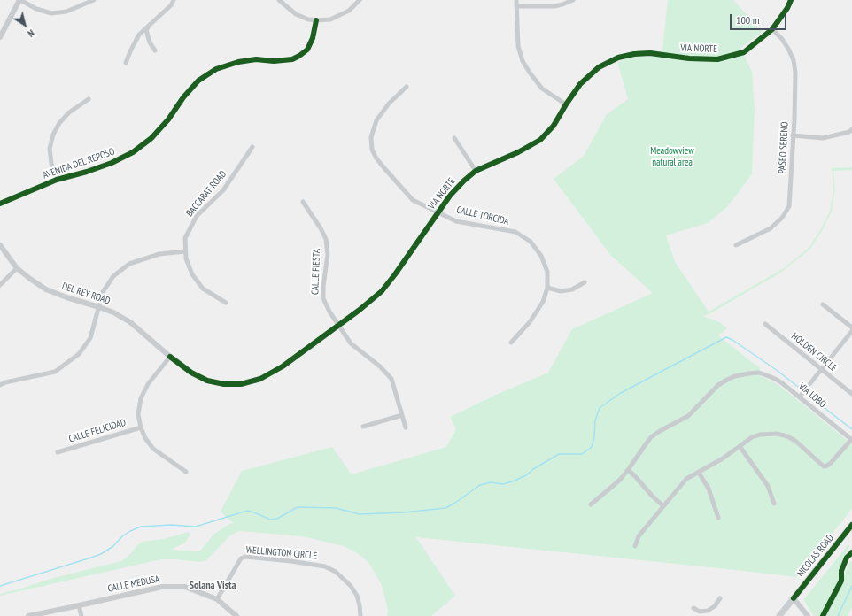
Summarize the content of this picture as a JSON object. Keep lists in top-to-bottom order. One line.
{"streets":{"main road":["NICOLAS ROAD"],"street":["VIA NORTE","PASEO SERENO","AVENIDA DEL REPOSO","BACCARAT ROAD","CALLE TORCIDA","CALLE FIESTA","DEL REY ROAD","HOLDEN CIRCLE","VIA LOBO","CALLE FELICIDAD","WELLINGTON CIRCLE","CALLE MEDUSA"]},"crossings":[["VIA NORTE","PASEO SERENO"],["VIA NORTE","CALLE TORCIDA"],["VIA NORTE","CALLE FIESTA"],["VIA NORTE","DEL REY ROAD"],["WELLINGTON CIRCLE","CALLE MEDUSA"]],"districts":["Solana Vista"],"parks":["Meadowview natural area"],"scale_bar":"100 m","north":"bottom right"}
